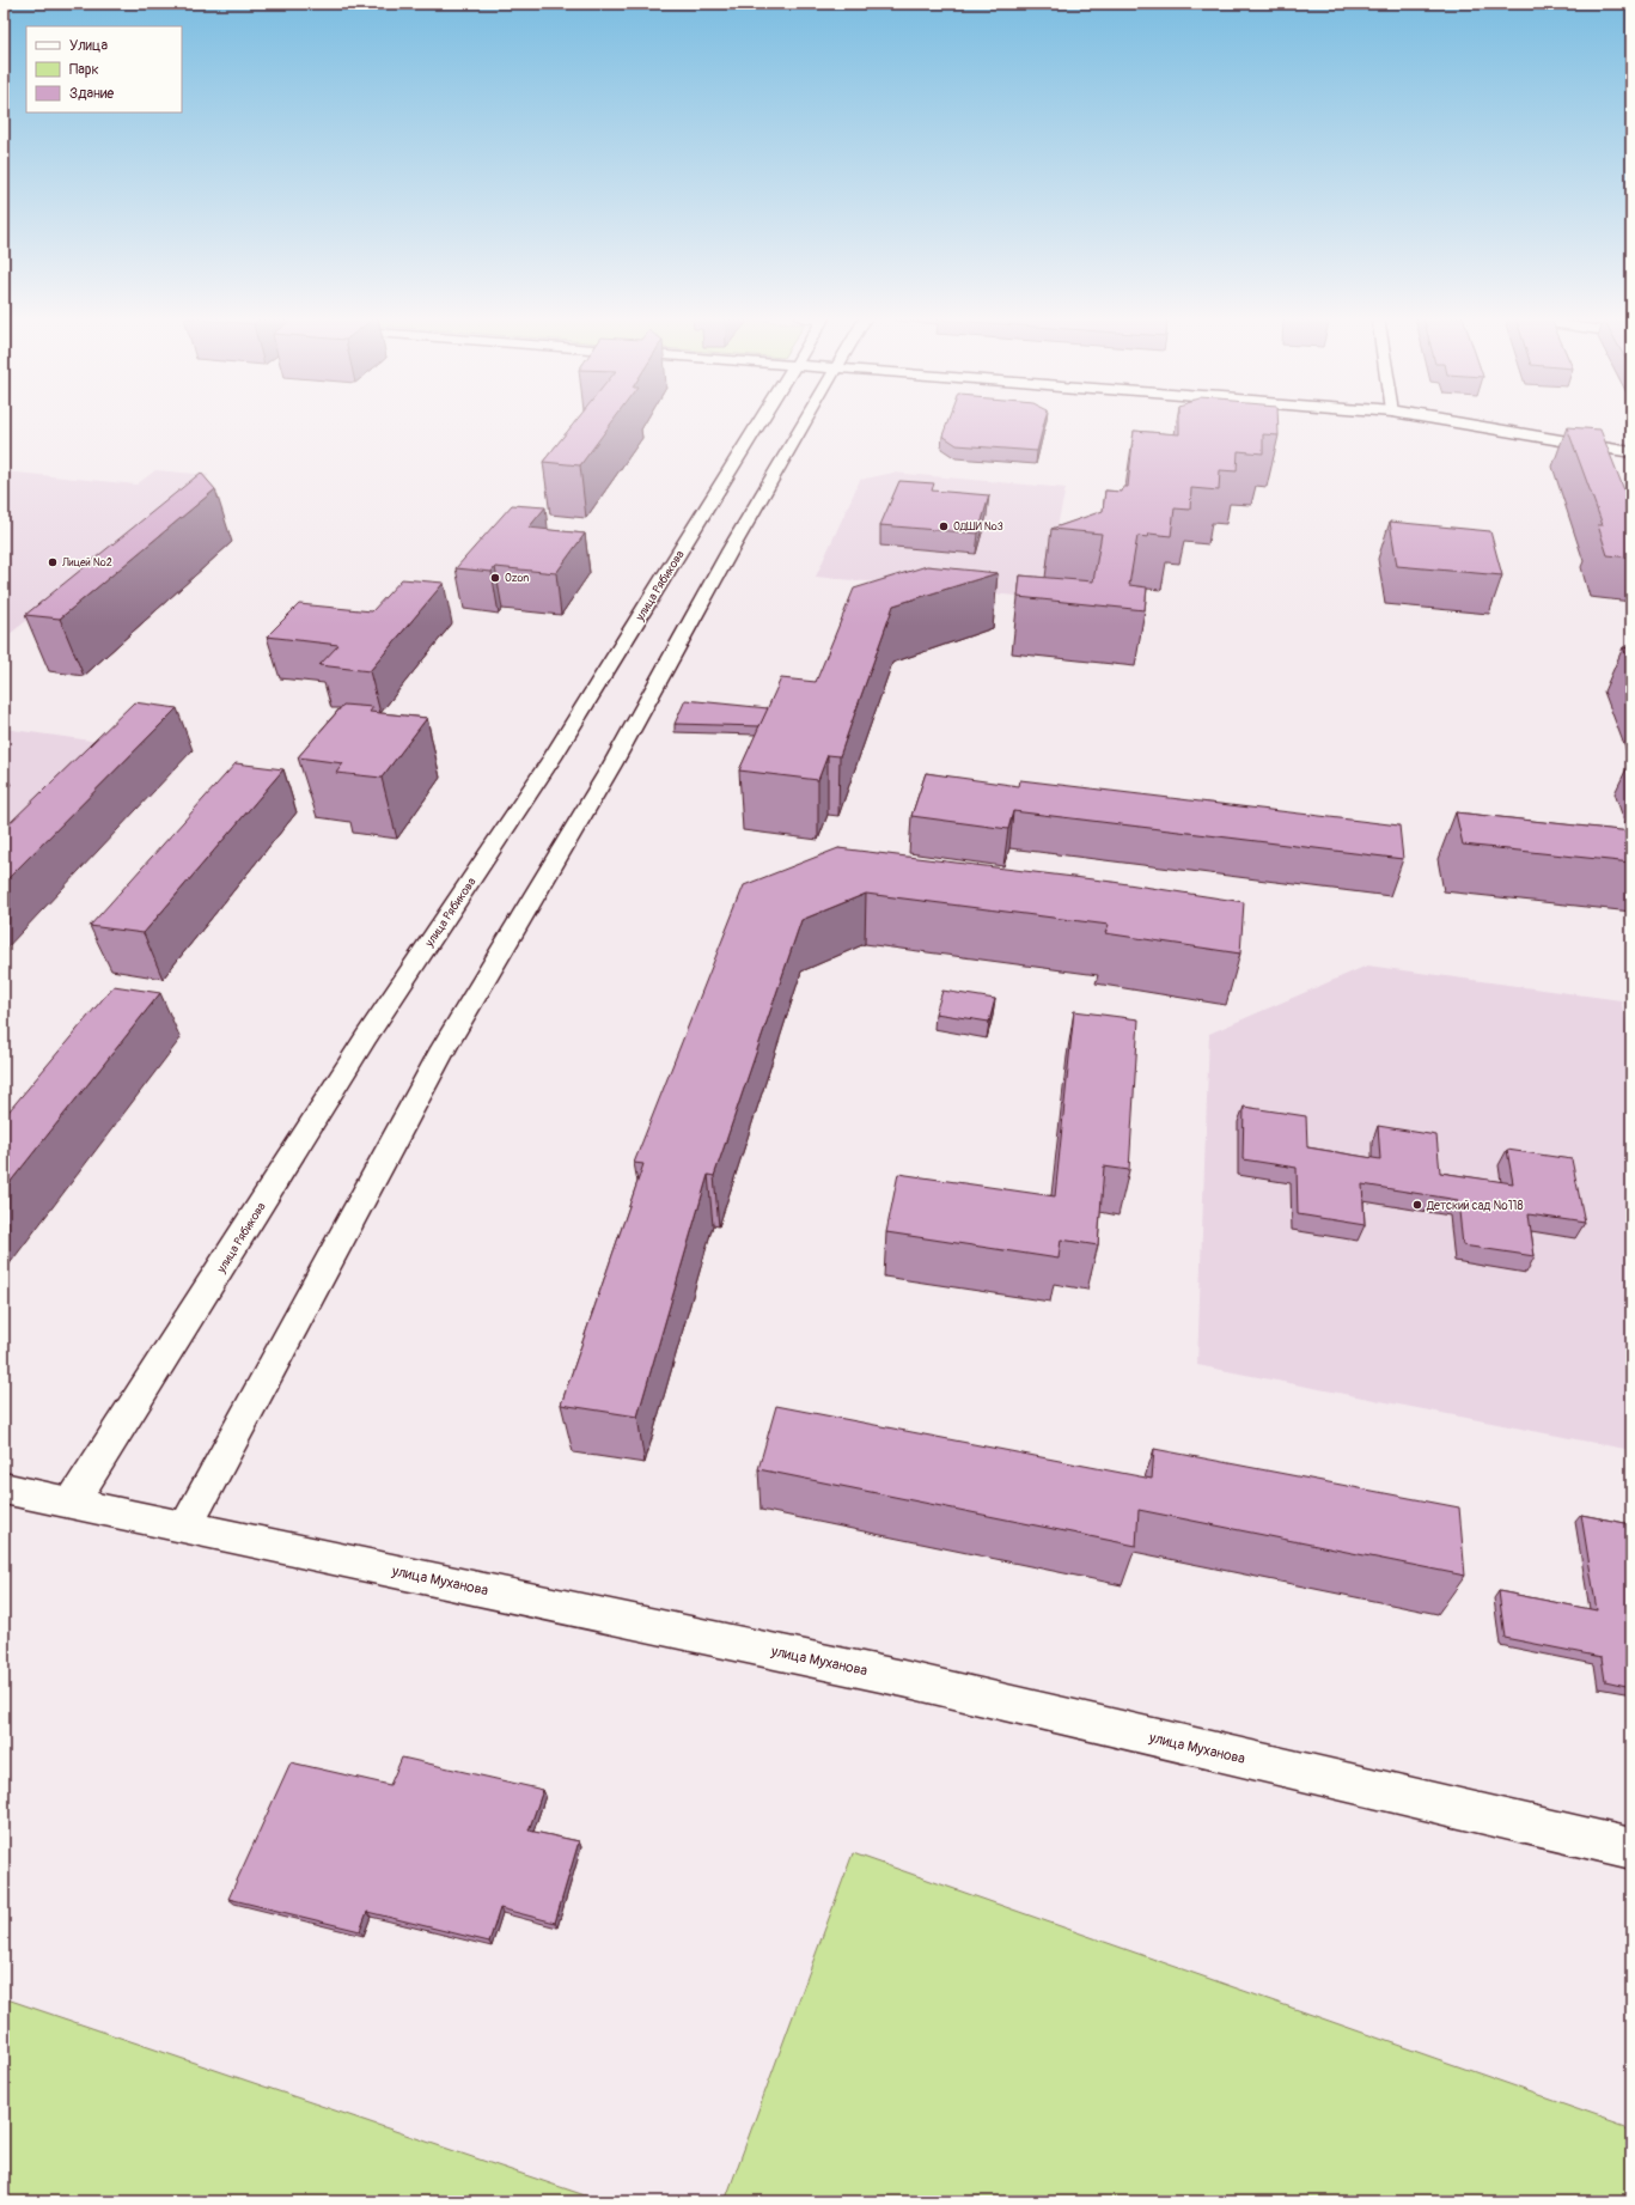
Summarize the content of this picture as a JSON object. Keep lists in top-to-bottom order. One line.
{"streets":{"street":["улица Рябикова","улица Муханова"]},"crossings":[["улица Рябикова","улица Муханова"]],"places":["ОДШИ №3","Лицей №2","Ozon","Детский сад №118"],"legend":["Улица","Парк","Здание"]}
